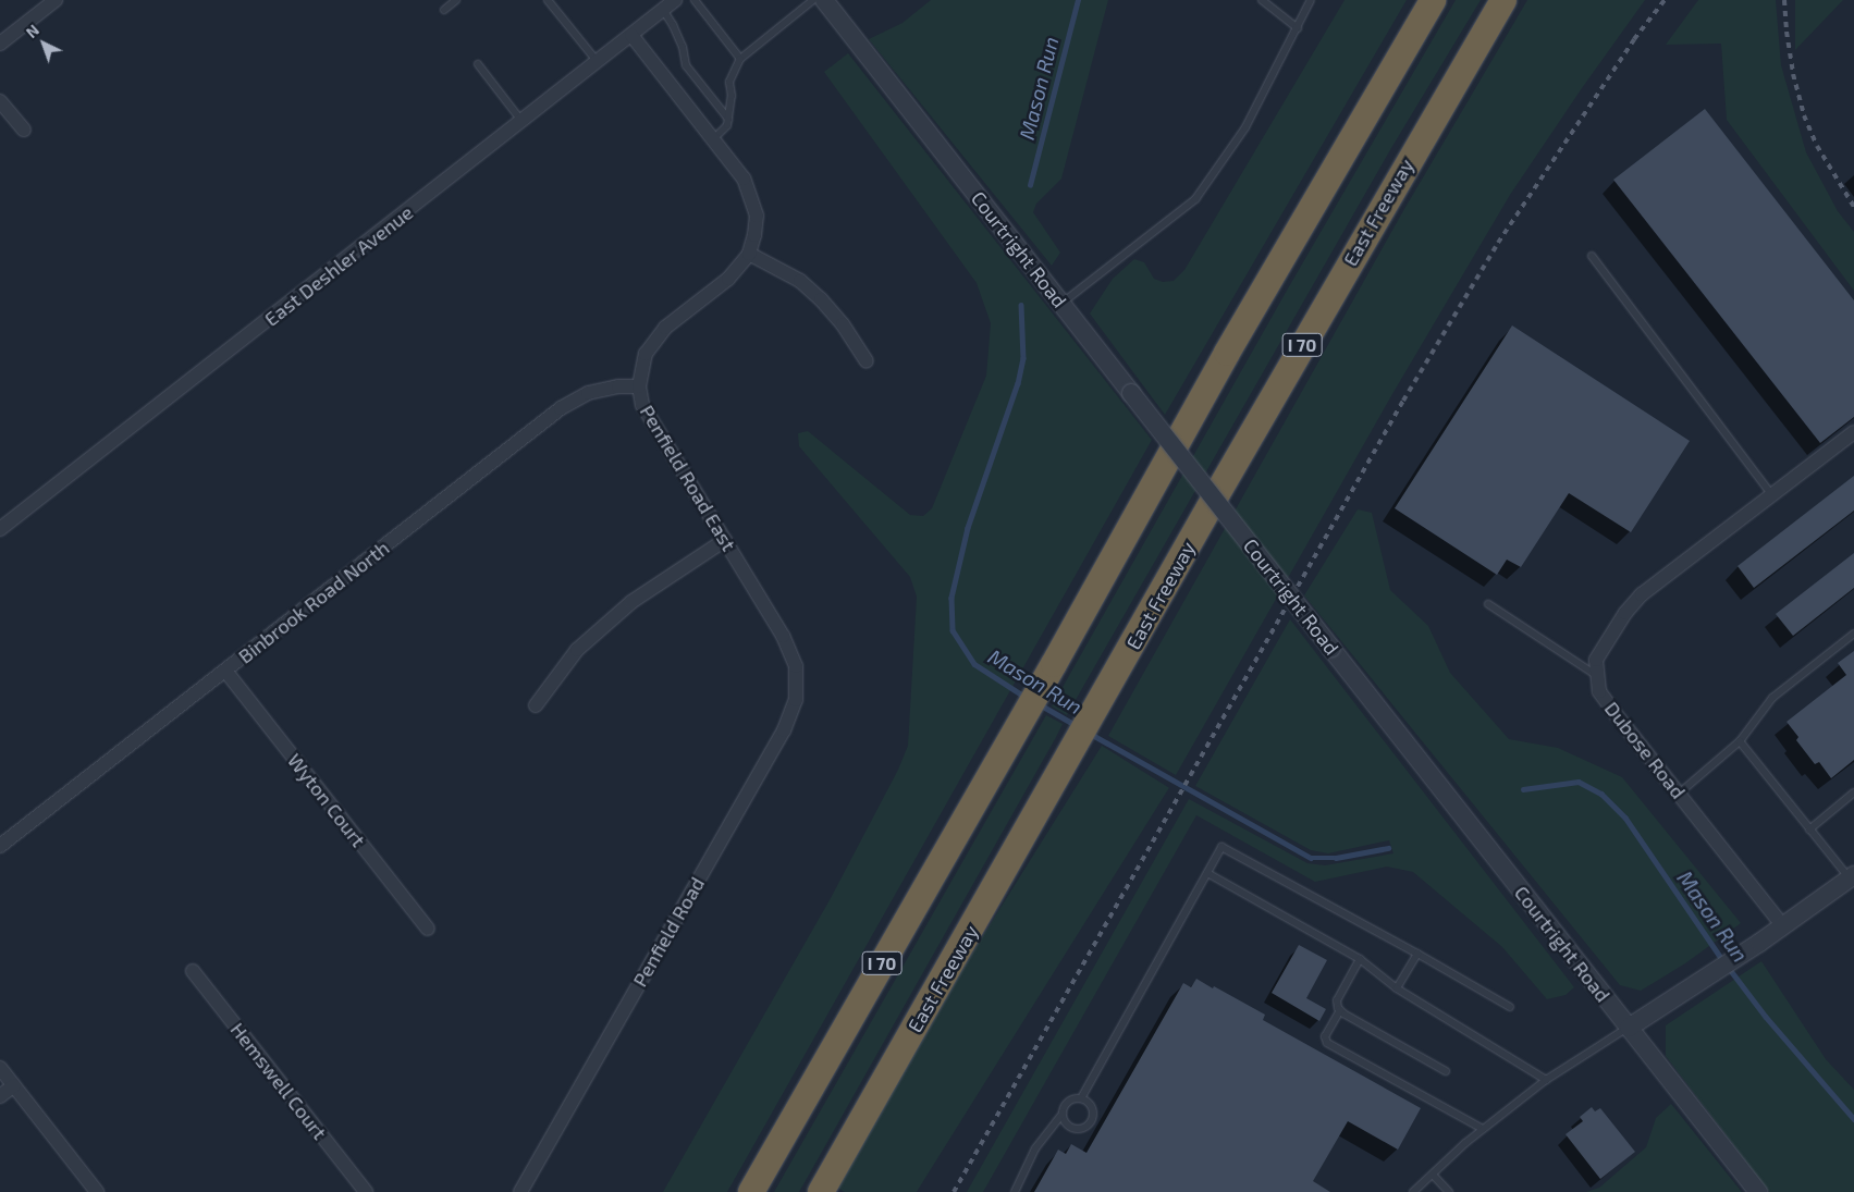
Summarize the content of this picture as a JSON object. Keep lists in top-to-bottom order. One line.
{"streets":{"highway":["East Freeway","I 70"],"street":["Courtright Road","East Deshler Avenue","Penfield Road East","Binbrook Road North","Dubose Road","Wyton Court","Penfield Road","Hemswell Court"]},"crossings":[["East Deshler Avenue","Penfield Road East"],["Penfield Road East","Binbrook Road North"],["Penfield Road East","Penfield Road"],["Binbrook Road North","Wyton Court"]],"water":["Mason Run"],"north":"top left"}
